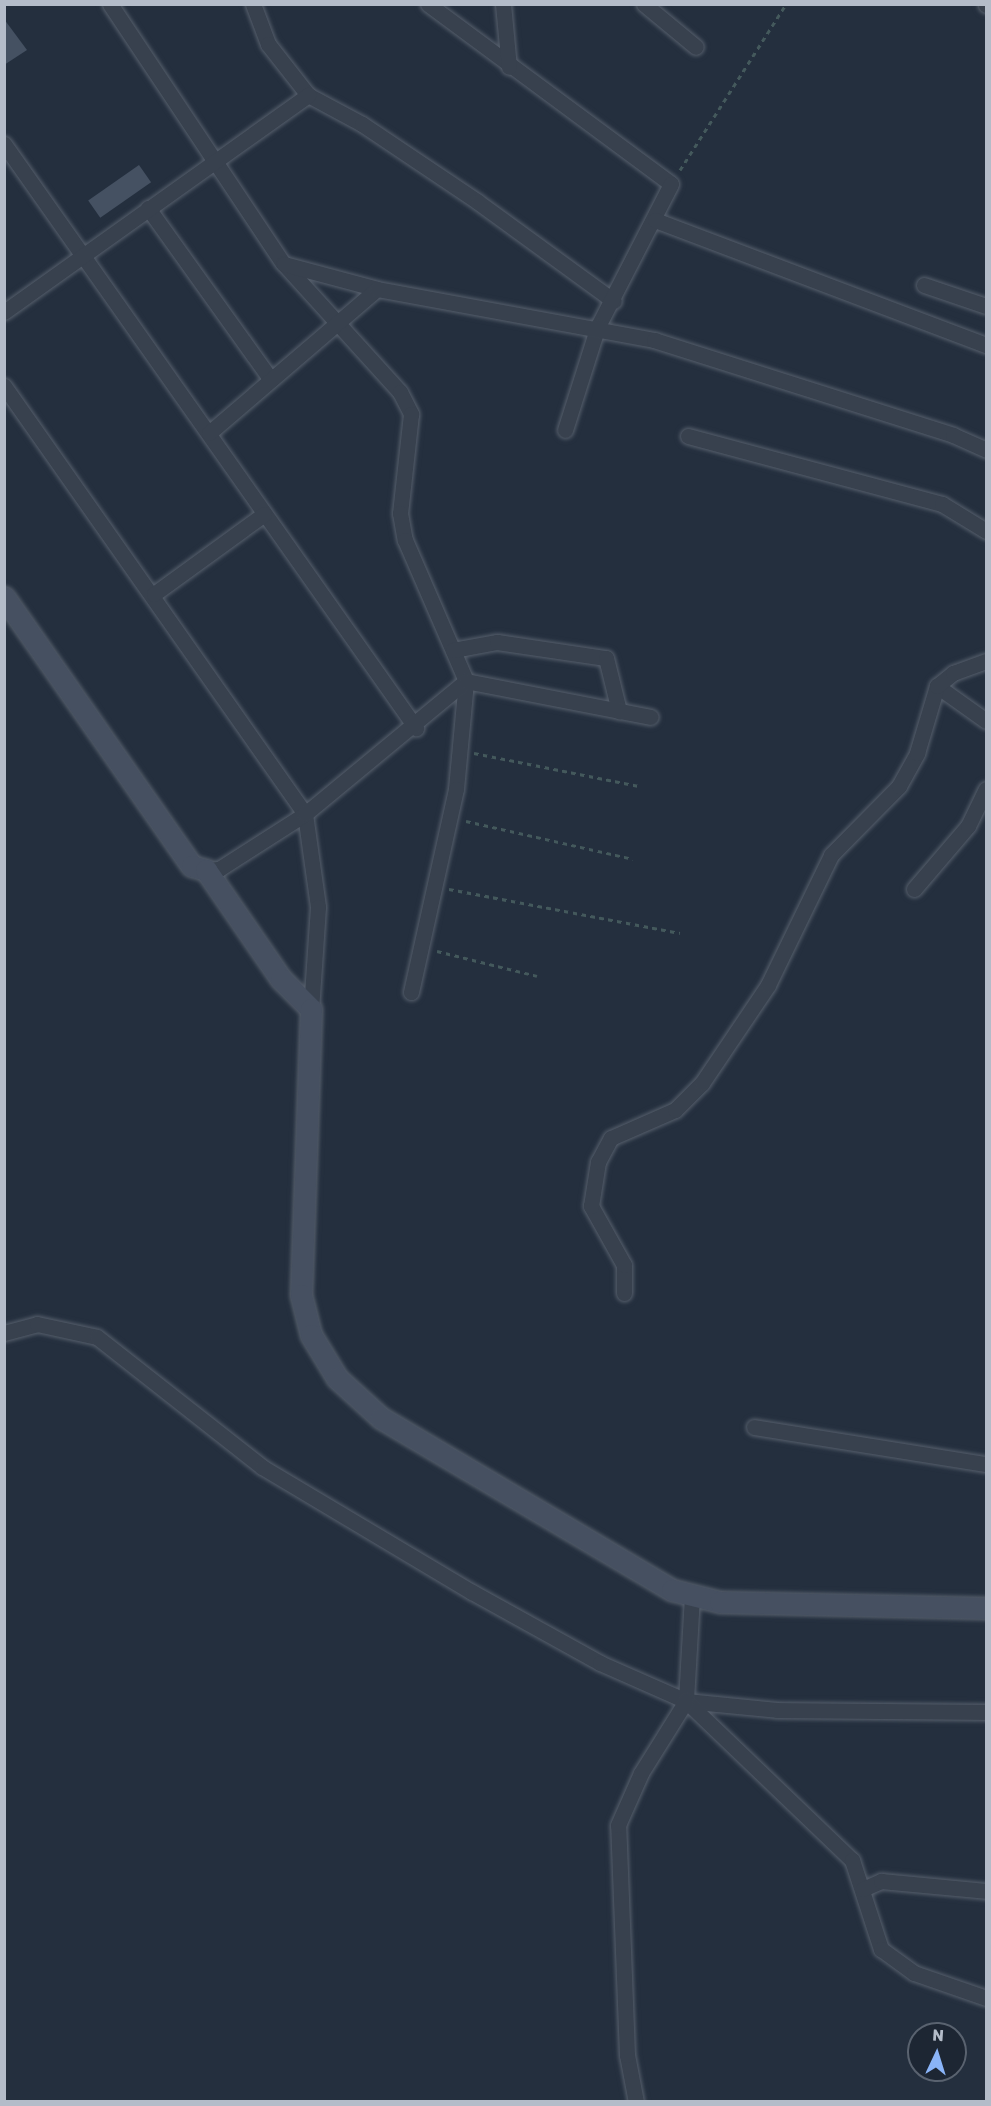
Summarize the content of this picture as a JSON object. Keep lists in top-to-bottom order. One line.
{"north":"top"}
